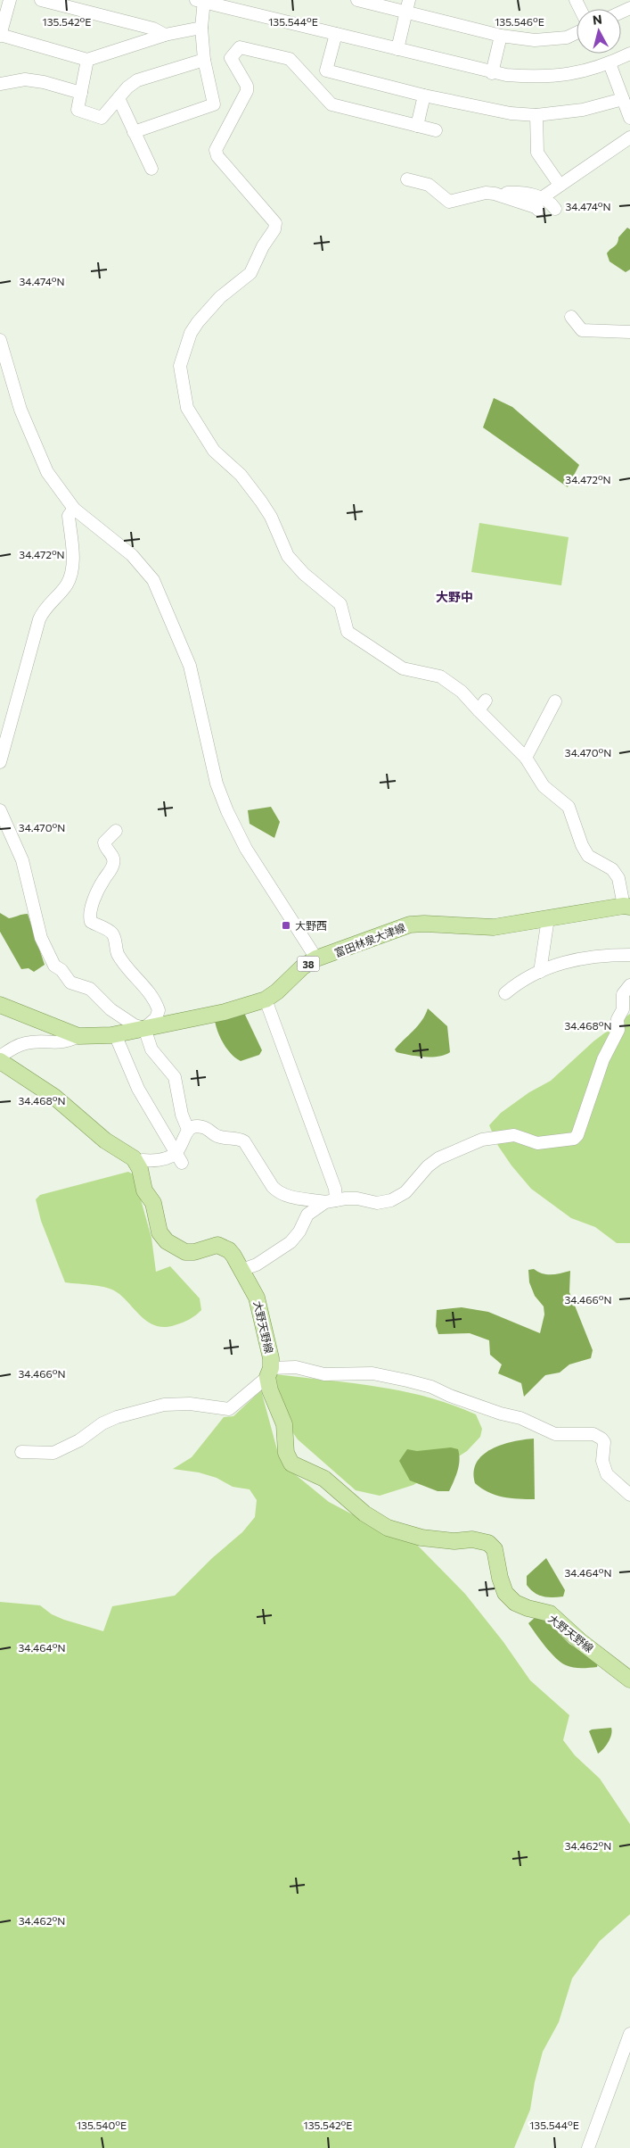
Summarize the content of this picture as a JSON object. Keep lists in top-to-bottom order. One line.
{"streets":{"main road":["富田林泉大津線","38","大野天野線"]},"districts":["大野中"],"places":{"transit":["大野西"]},"north":"top","coordinates":["135.542°E","135.544°E","135.546°E","34.474°N","34.472°N","34.470°N","34.468°N","34.466°N","34.464°N","34.462°N","135.540°E"]}
